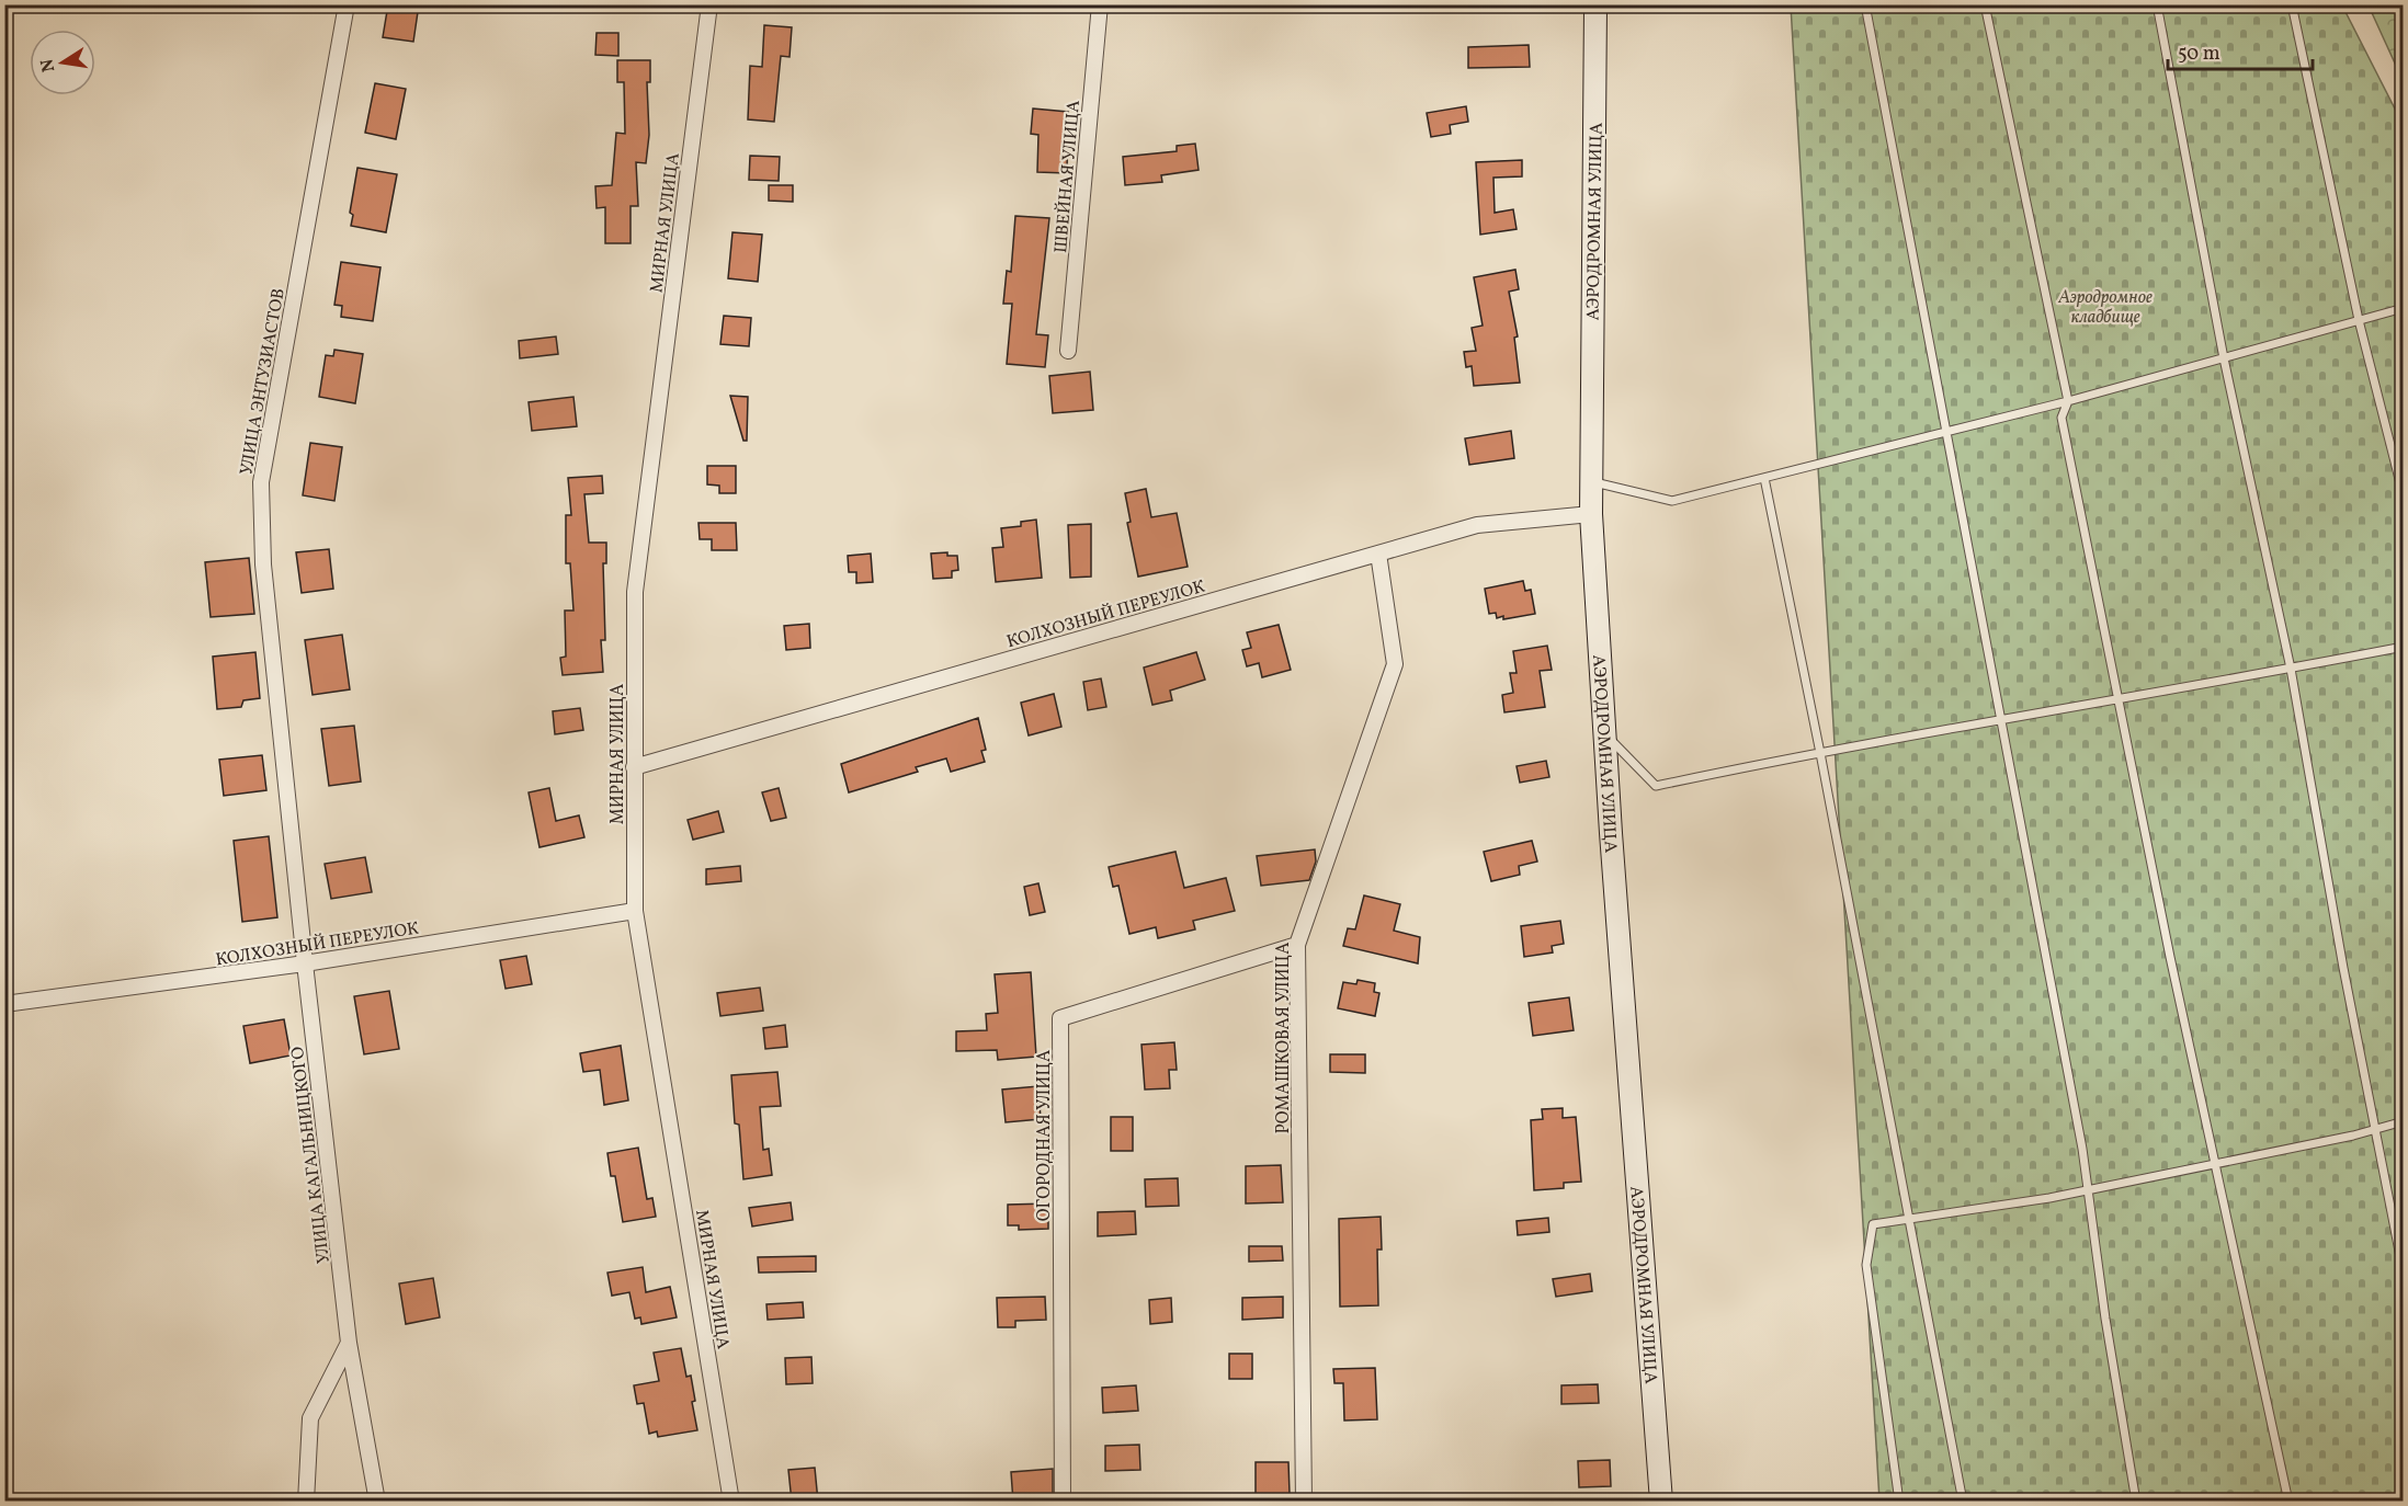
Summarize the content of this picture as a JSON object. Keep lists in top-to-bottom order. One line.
{"streets":{"street":["ШВЕЙНАЯ УЛИЦА","АЭРОДРОМНАЯ УЛИЦА","МИРНАЯ УЛИЦА","УЛИЦА ЭНТУЗИАСТОВ","КОЛХОЗНЫЙ ПЕРЕУЛОК","РОМАШКОВАЯ УЛИЦА","ОГОРОДНАЯ УЛИЦА","УЛИЦА КАГАЛЬНИЦКОГО"]},"crossings":[["АЭРОДРОМНАЯ УЛИЦА","КОЛХОЗНЫЙ ПЕРЕУЛОК"],["МИРНАЯ УЛИЦА","КОЛХОЗНЫЙ ПЕРЕУЛОК"],["УЛИЦА ЭНТУЗИАСТОВ","КОЛХОЗНЫЙ ПЕРЕУЛОК"],["УЛИЦА ЭНТУЗИАСТОВ","УЛИЦА КАГАЛЬНИЦКОГО"],["КОЛХОЗНЫЙ ПЕРЕУЛОК","РОМАШКОВАЯ УЛИЦА"],["КОЛХОЗНЫЙ ПЕРЕУЛОК","УЛИЦА КАГАЛЬНИЦКОГО"],["РОМАШКОВАЯ УЛИЦА","ОГОРОДНАЯ УЛИЦА"]],"parks":["Аэродромное кладбище"],"scale_bar":"50 m","north":"left"}
